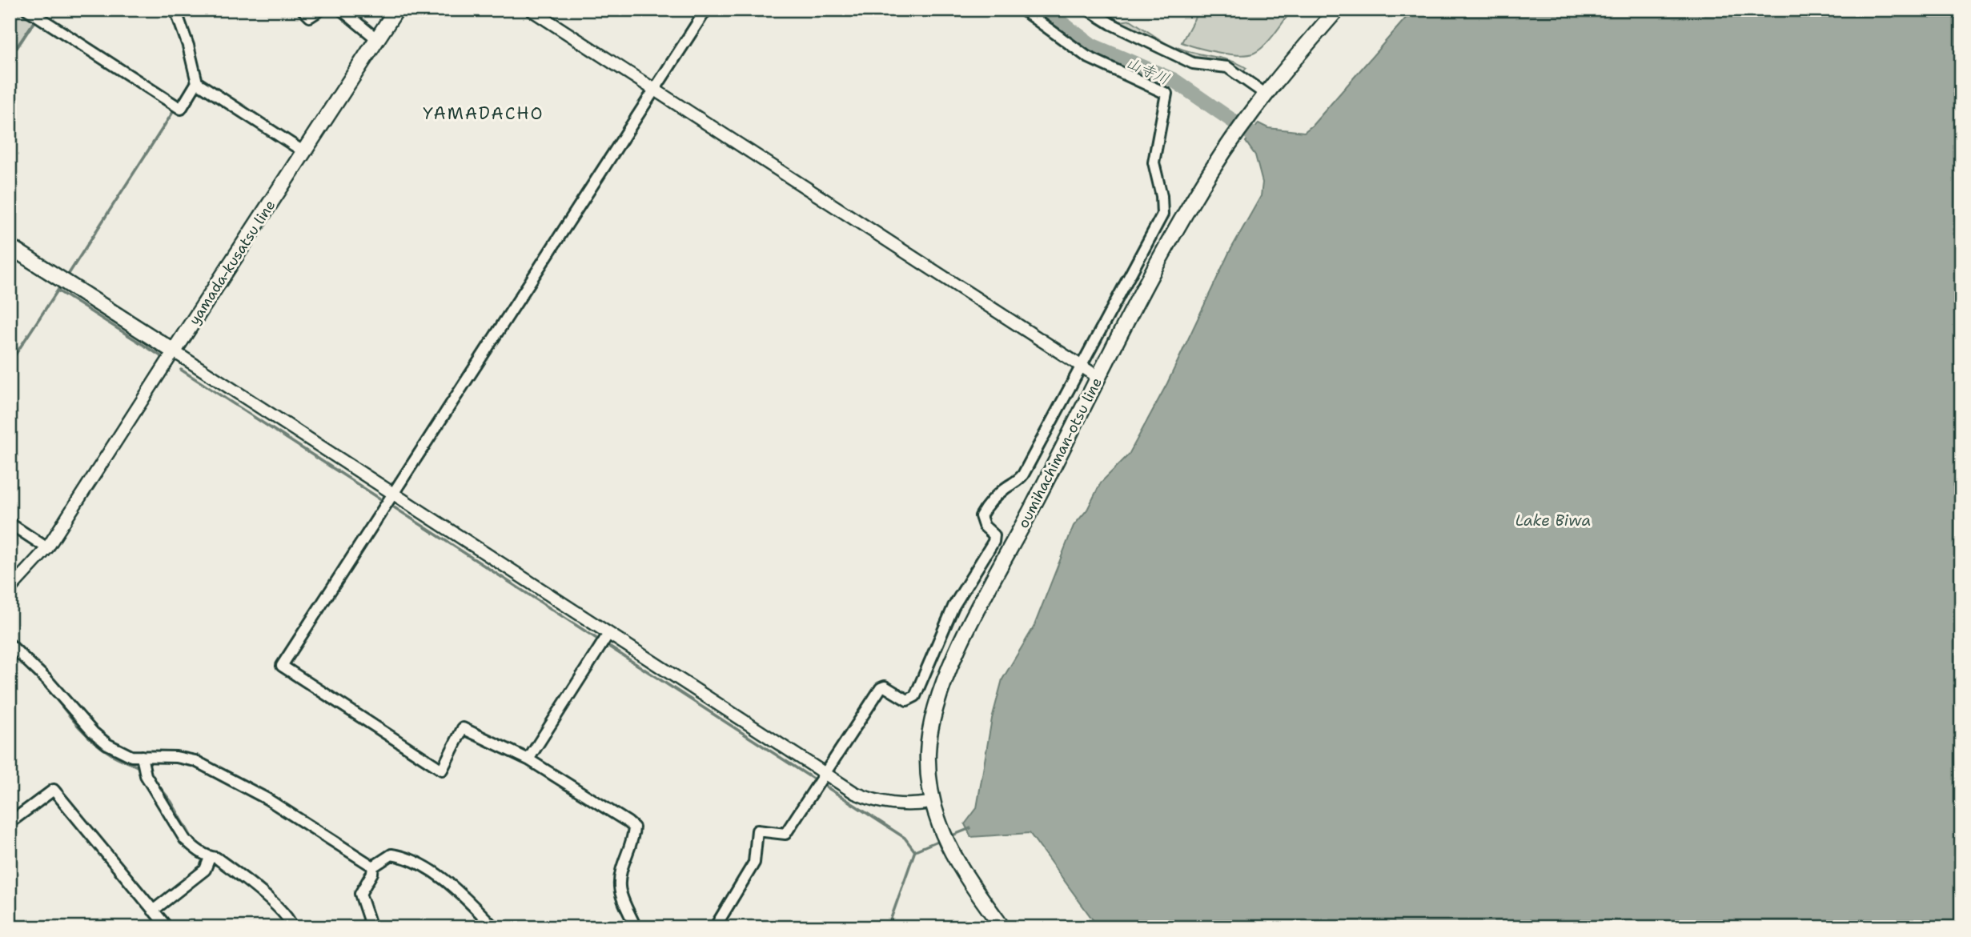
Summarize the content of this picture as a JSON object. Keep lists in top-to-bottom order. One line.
{"streets":{"main road":["yamada-kusatsu line","oumihachiman-otsu line"]},"districts":["YAMADACHO"],"water":["山寺川","Lake Biwa"]}
